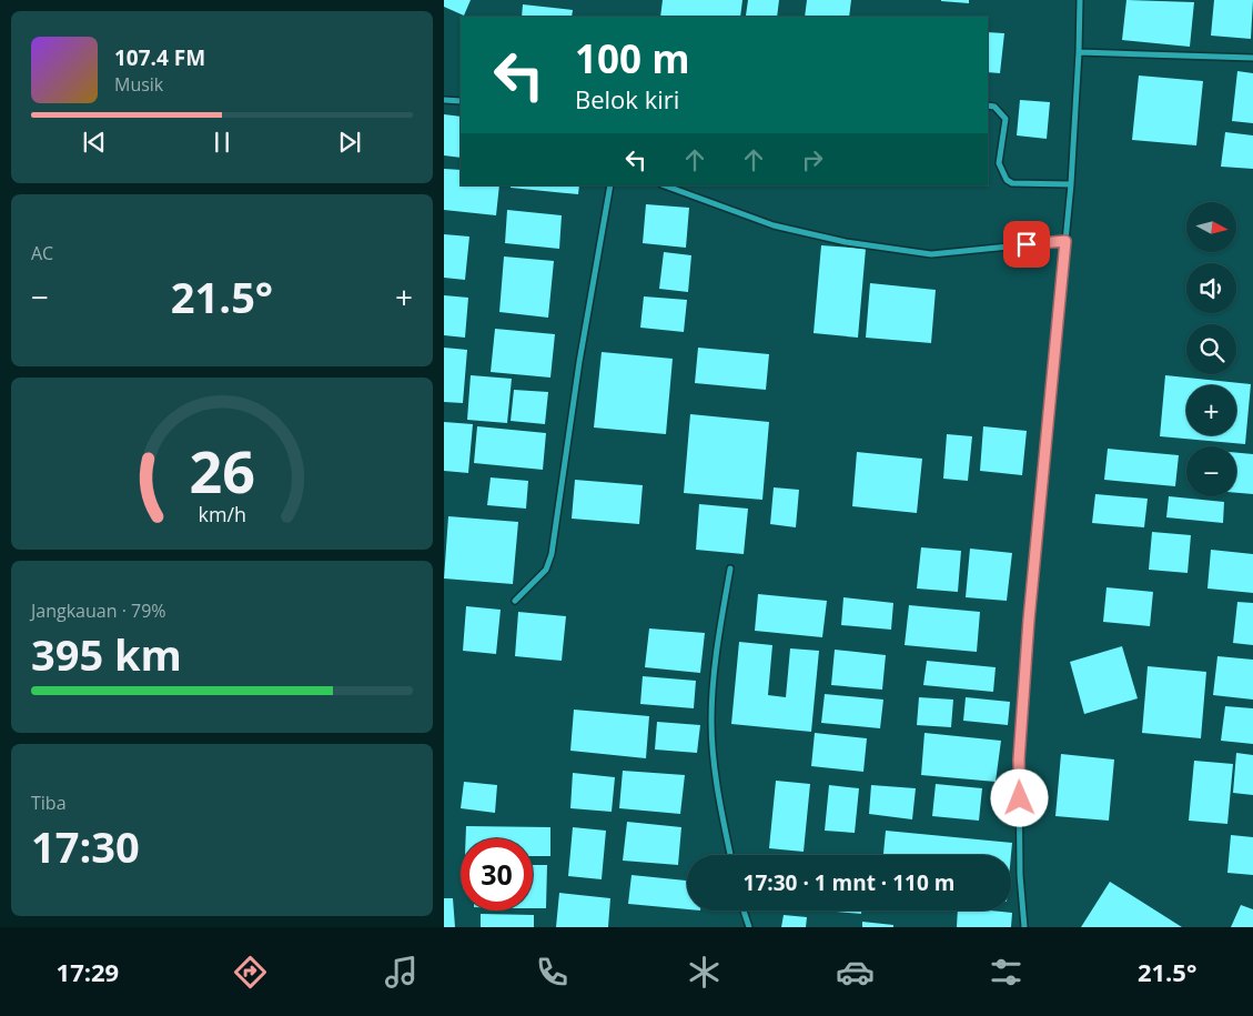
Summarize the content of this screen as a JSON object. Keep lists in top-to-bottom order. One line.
{"north":"right","page":{"turn":["100 m","Belok kiri"],"song":["107.4 FM","Musik"],"tile":["AC",["Jangkauan · 79%","395 km"],["Tiba","17:30"]],"map_buttons":["+","−"],"heat":["−","21.5°","+"],"limit":"30","trip":"17:30 · 1 mnt · 110 m","tabs":["17:29","21.5°"],"gauge":["26","km/h"]}}
